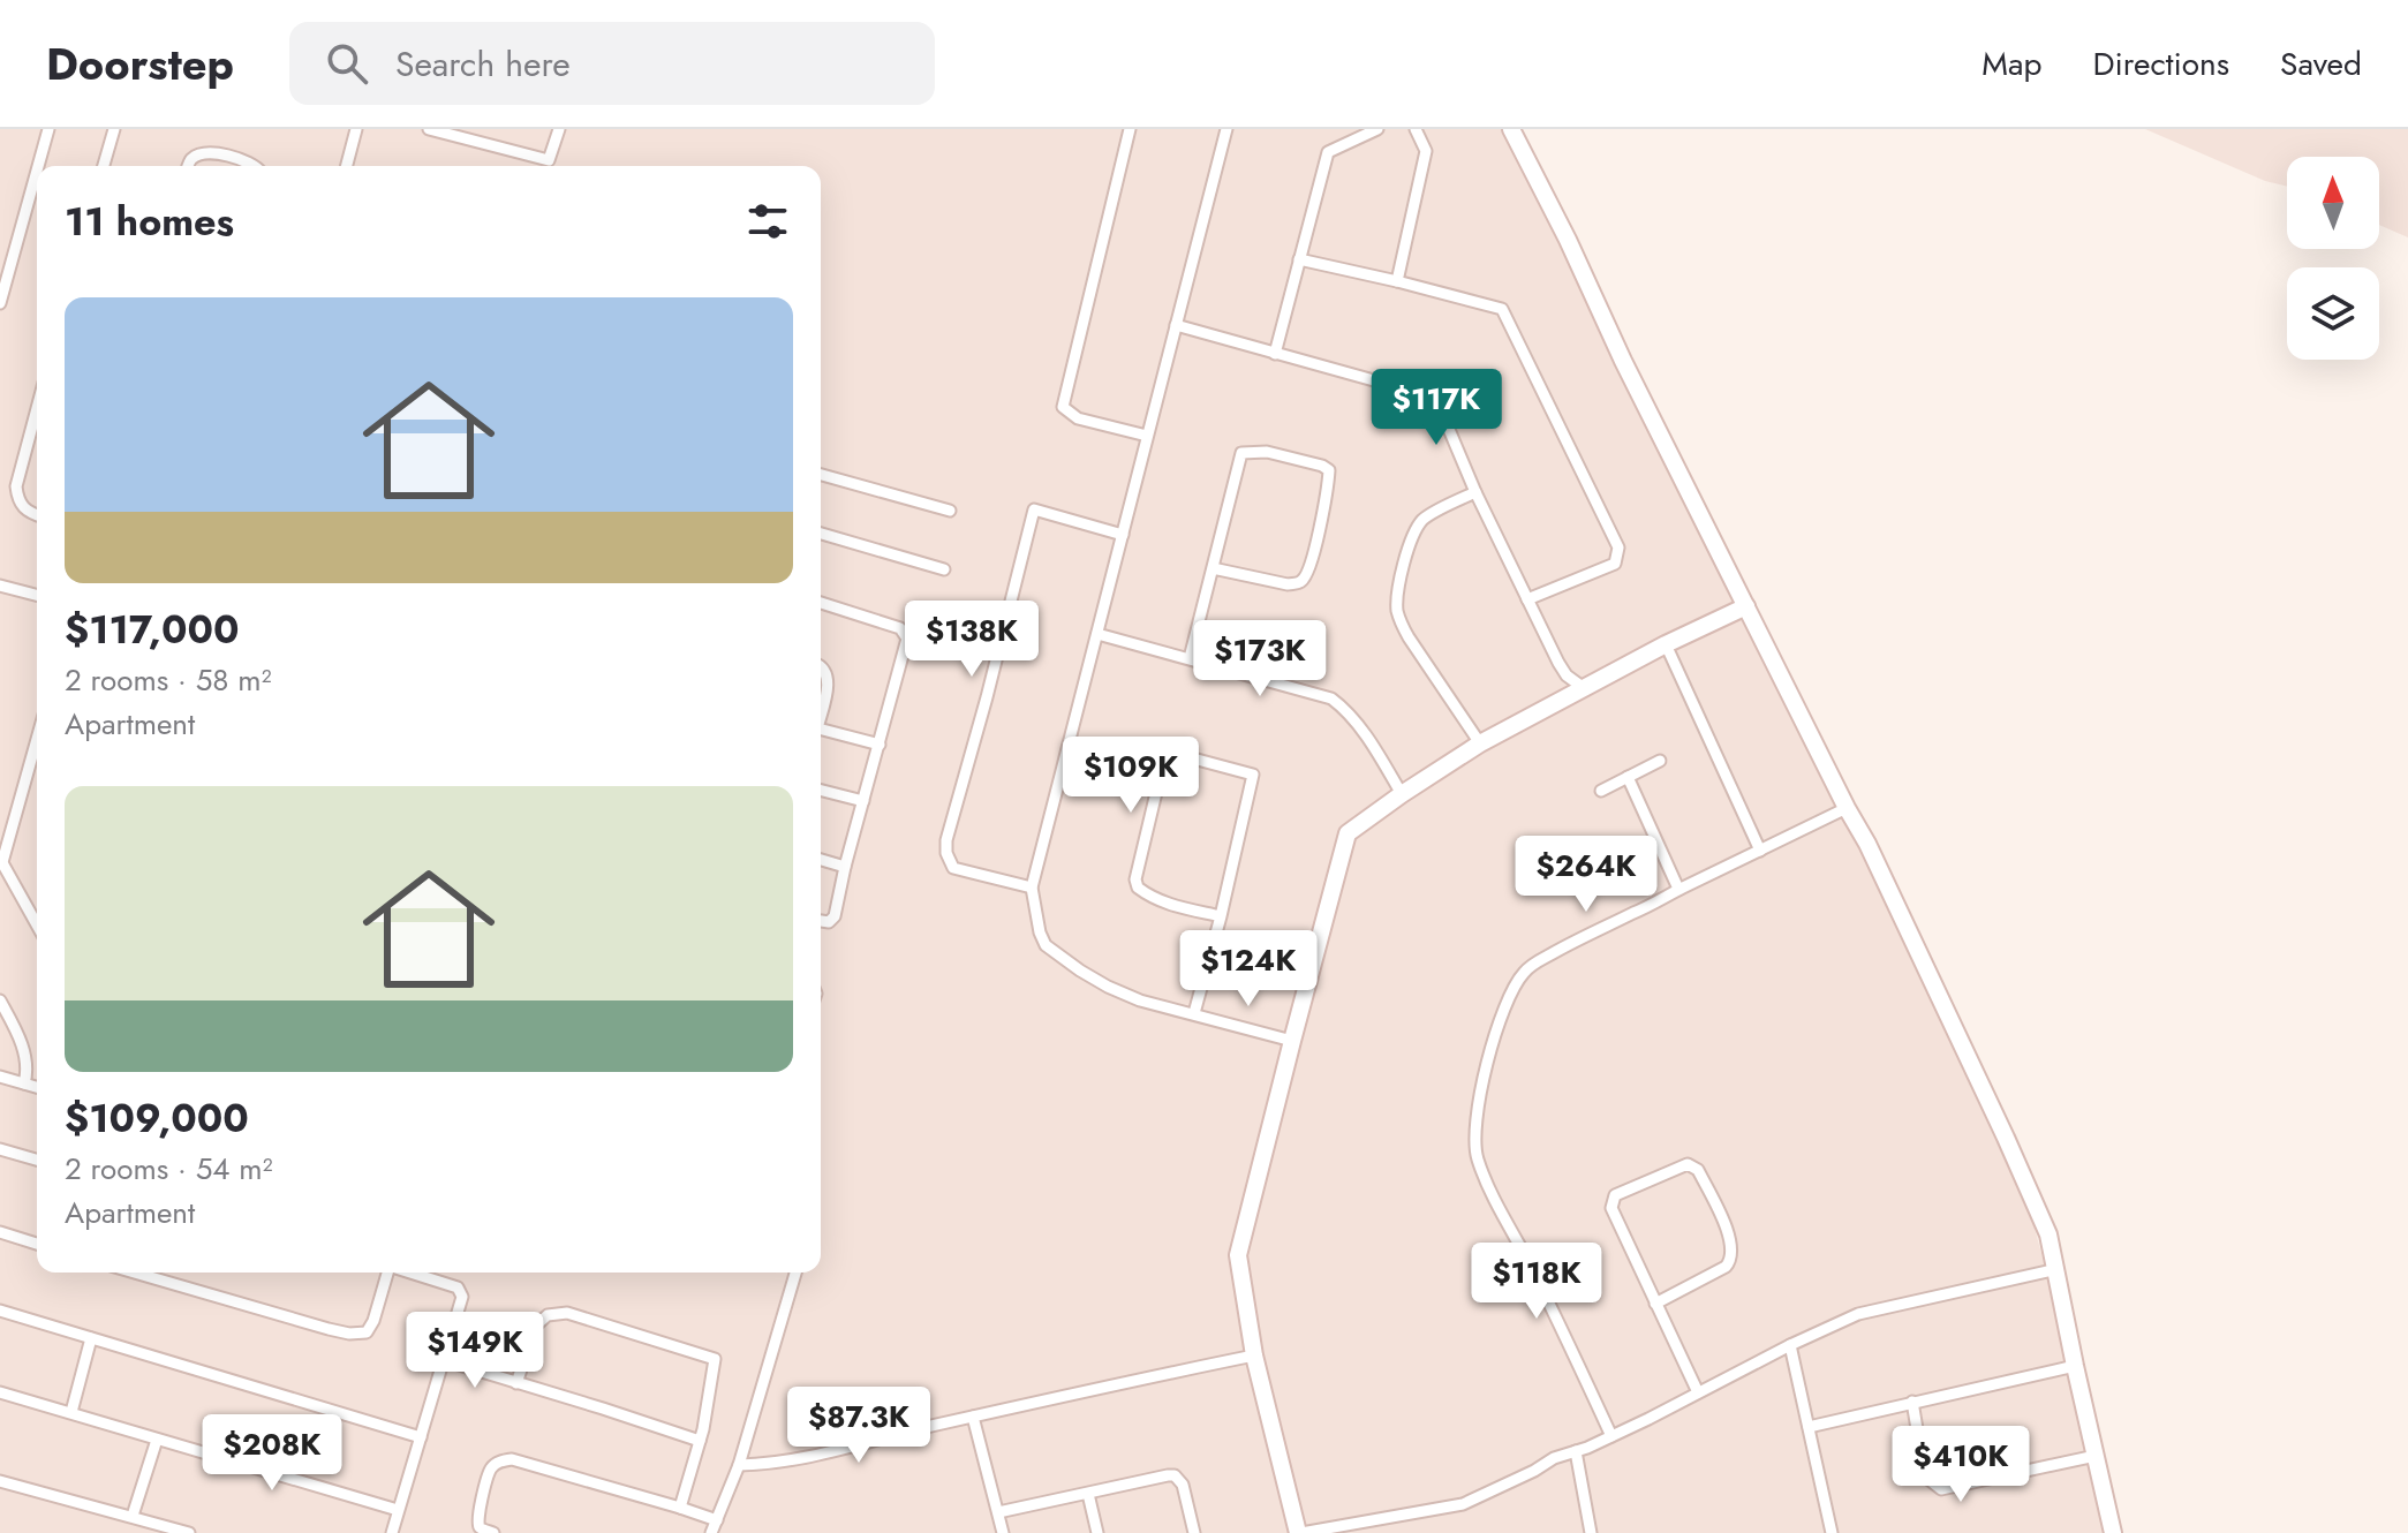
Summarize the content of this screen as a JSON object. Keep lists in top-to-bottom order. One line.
{"north":"top","page":{"header":"Doorstep","search":"Search here","nav":["Map","Directions","Saved"],"heading":"11 homes","list":[{"name":"$117,000","note":"2 rooms · 58 m² · Apartment"},{"name":"$109,000","note":"2 rooms · 54 m² · Apartment"}],"price":["$117K","$138K","$173K","$109K","$264K","$124K","$118K","$149K","$87.3K","$208K","$410K"]}}
